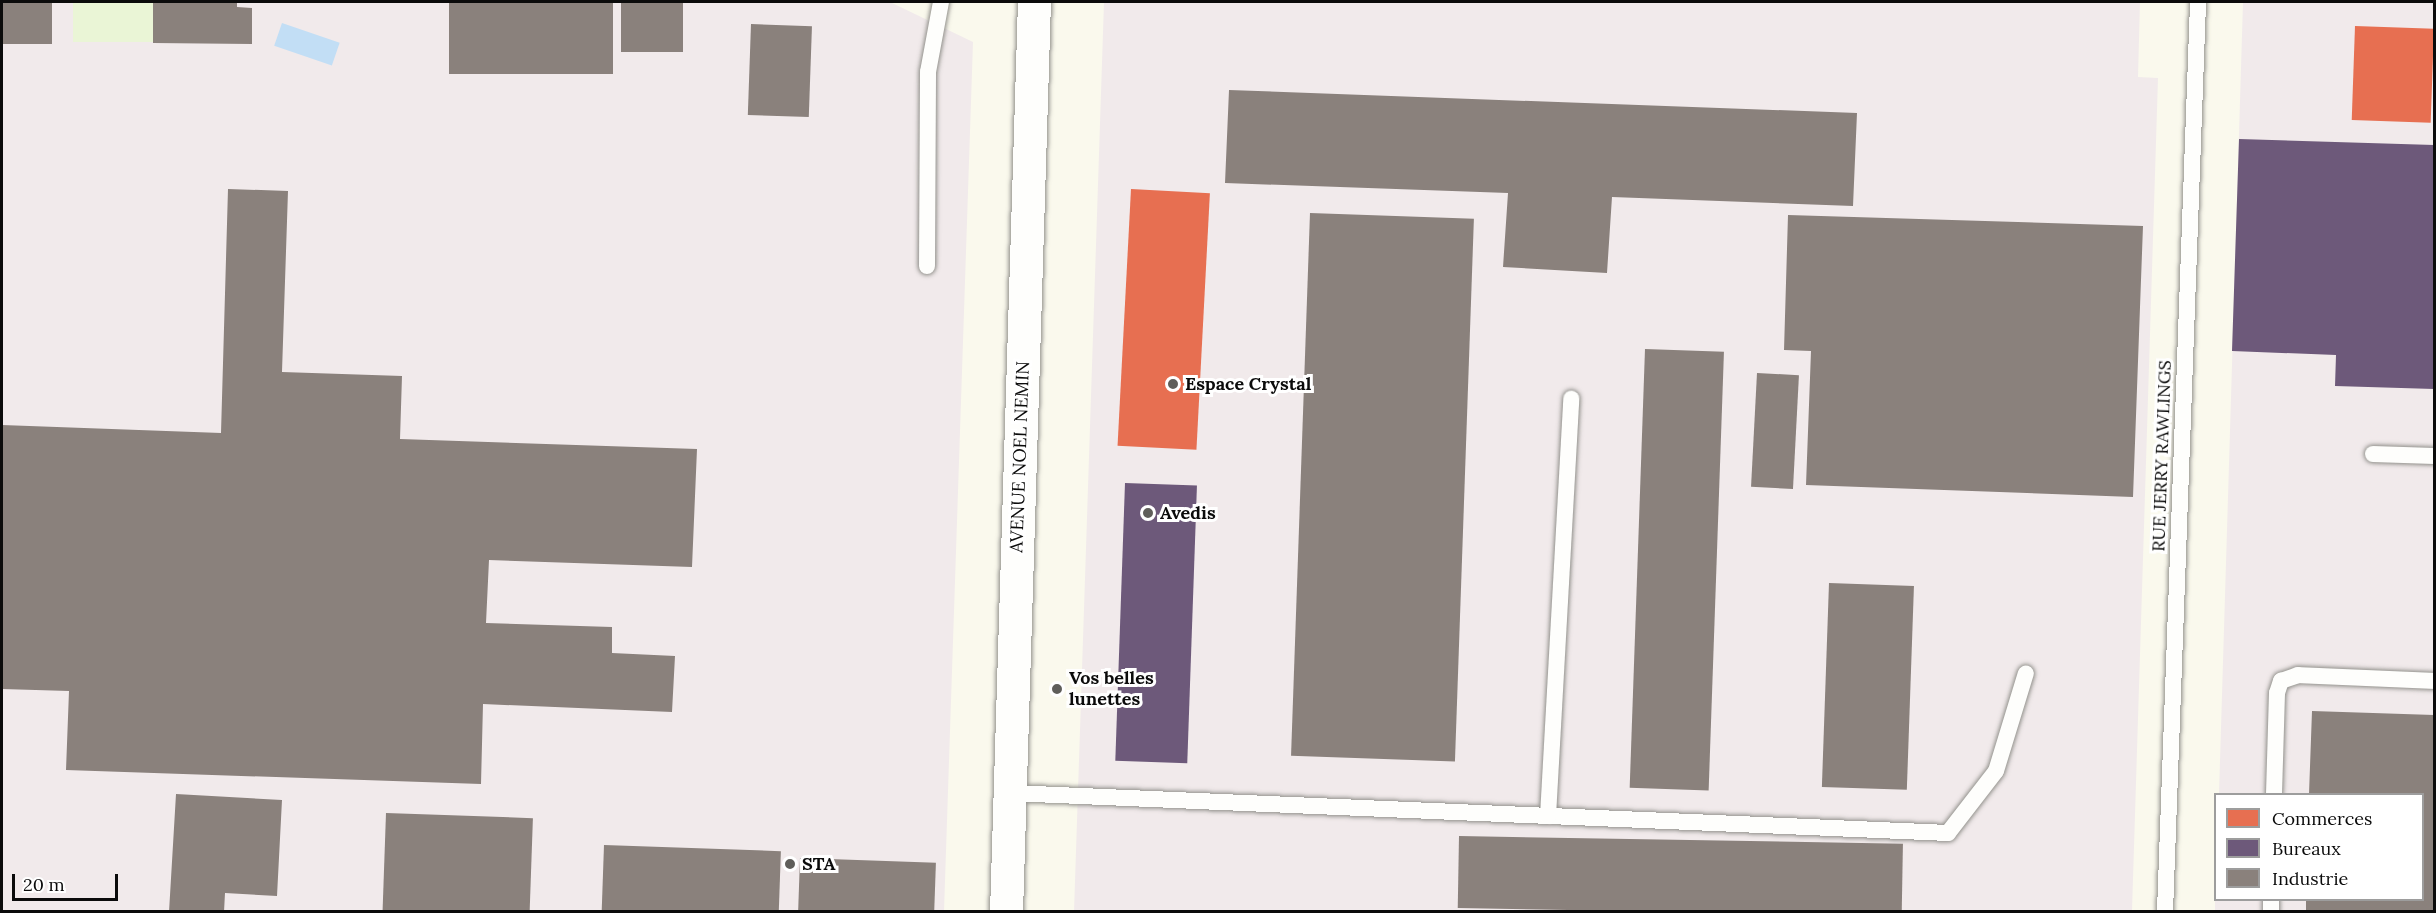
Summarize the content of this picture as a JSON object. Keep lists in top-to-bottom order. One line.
{"streets":{"street":["AVENUE NOEL NEMIN"],"lane":["RUE JERRY RAWLINGS"]},"places":["Espace Crystal","Avedis","Vos belles lunettes","STA"],"legend":["Commerces","Bureaux","Industrie"],"scale_bar":"20 m"}
